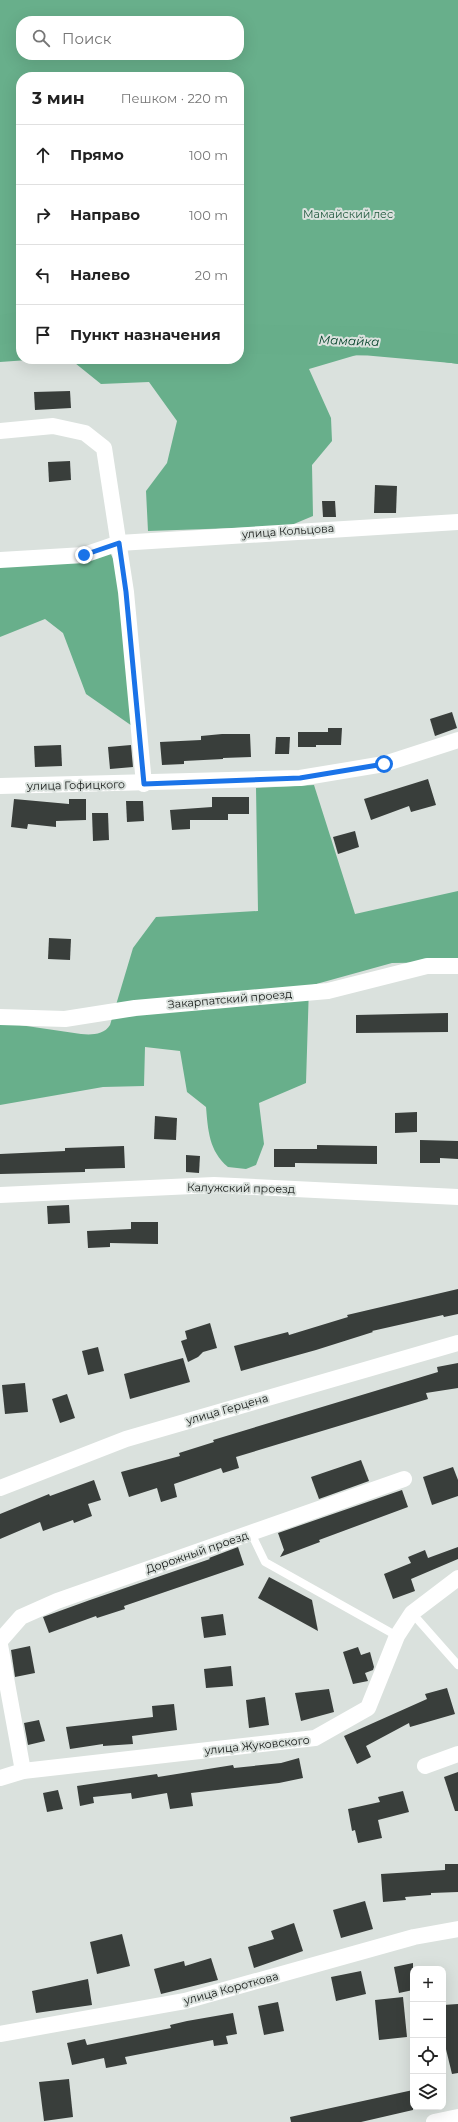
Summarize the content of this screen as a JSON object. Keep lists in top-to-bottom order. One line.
{"streets":{"street":["улица Кольцова","улица Гофицкого","Закарпатский проезд","Калужский проезд","улица Герцена","Дорожный проезд","улица Жуковского","улица Короткова"]},"water":["Мамайка"],"parks":["Мамайский лес"],"page":{"search":"Поиск","heading":["3 мин","Пешком · 220 m"],"list":[["Прямо","100 m"],["Направо","100 m"],["Налево","20 m"],"Пункт назначения"],"map_buttons":["+","−"]}}
